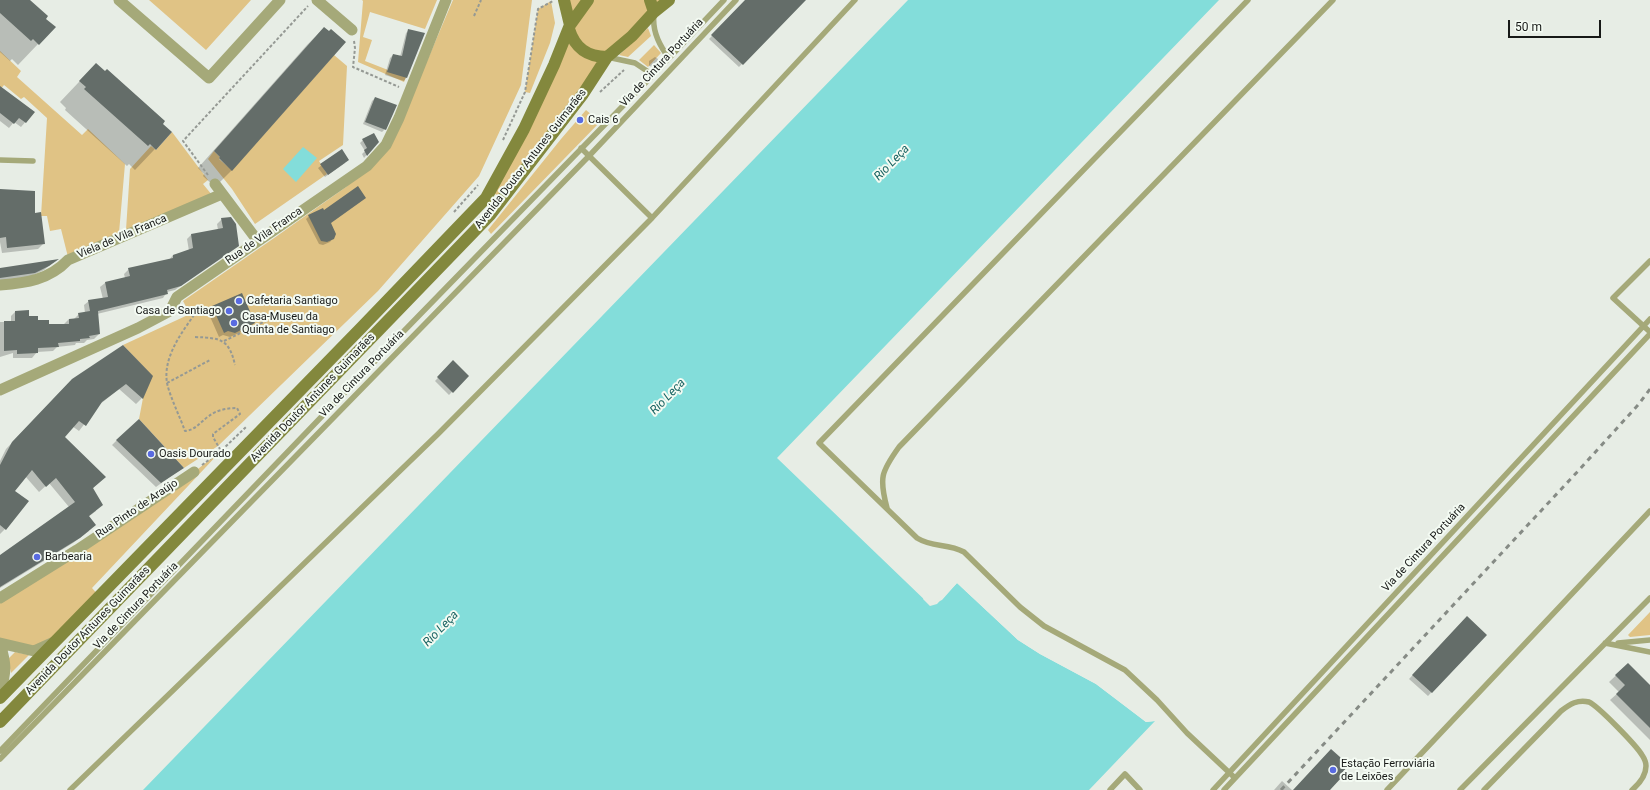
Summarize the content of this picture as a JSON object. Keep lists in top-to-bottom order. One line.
{"streets":{"main road":["Avenida Doutor Antunes Guimarães"],"street":["Rua de Vila Franca","Viela de Vila Franca","Rua Pinto de Araújo"],"lane":["Via de Cintura Portuária"]},"water":["Rio Leça"],"places":["Cais 6","Cafetaria Santiago","Casa de Santiago","Casa-Museu da Quinta de Santiago","Oasis Dourado","Barbearia","Estação Ferroviária de Leixões"],"scale_bar":"50 m"}
